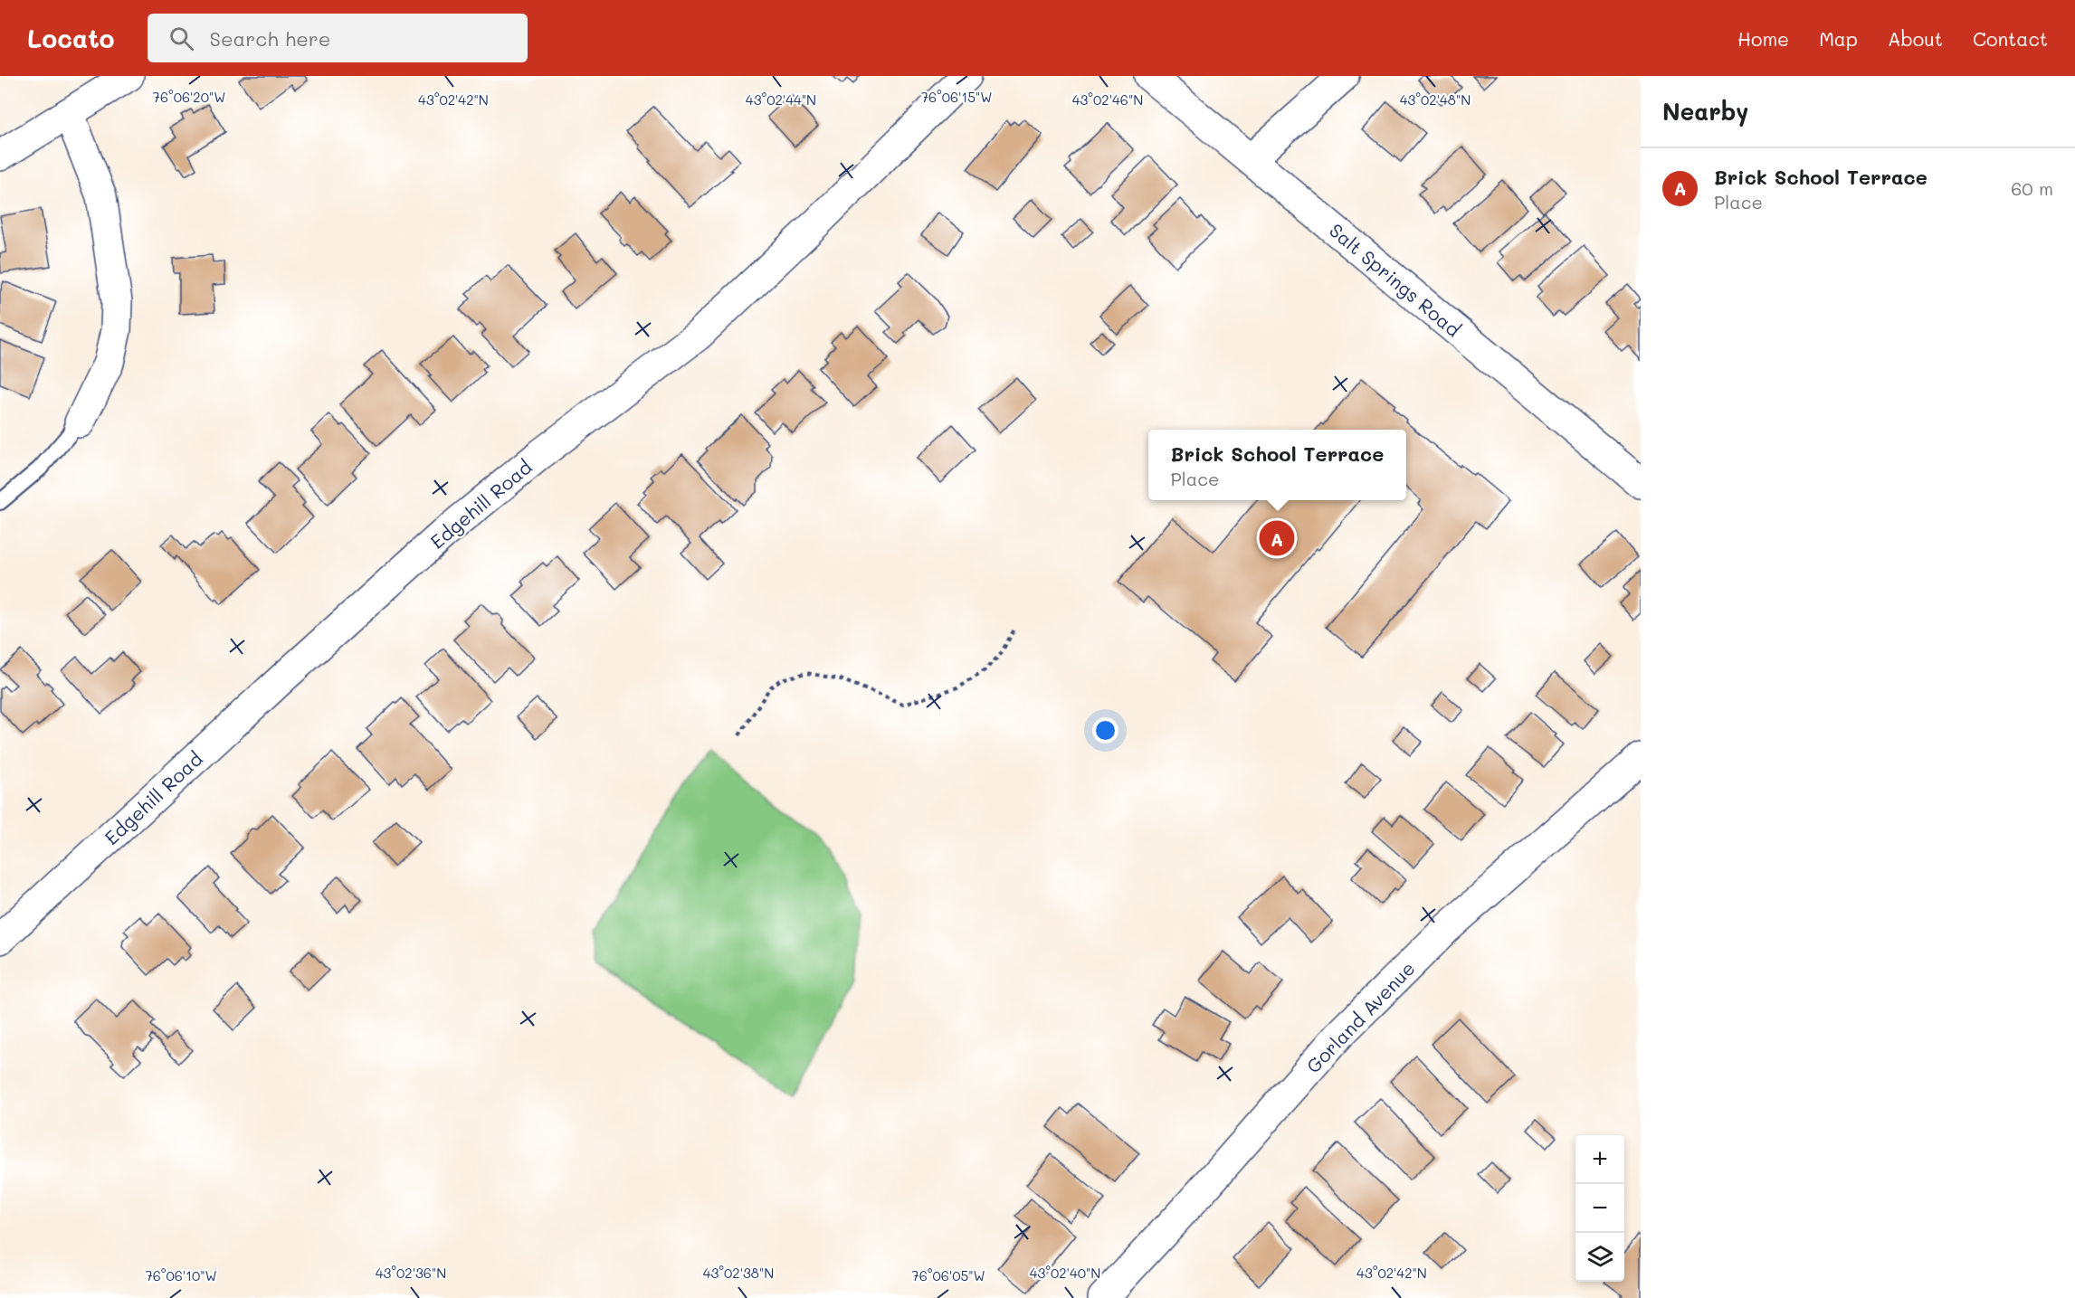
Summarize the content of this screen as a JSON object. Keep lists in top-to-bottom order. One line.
{"streets":{"street":["Salt Springs Road","Edgehill Road","Gorland Avenue"]},"page":{"header":"Locato","search":"Search here","nav":["Home","Map","About","Contact"],"heading":"Nearby","list":[{"mark":"A","name":"Brick School Terrace","note":"Place","value":"60 m"}],"popup":["Brick School Terrace","Place"],"pins":"A","map_buttons":["+","−"]},"coordinates":["76°06'20\"W","76°06'15\"W","43°02'42\"N","43°02'44\"N","43°02'46\"N","43°02'48\"N","43°02'36\"N","43°02'38\"N","43°02'40\"N","76°06'10\"W","76°06'05\"W"]}
